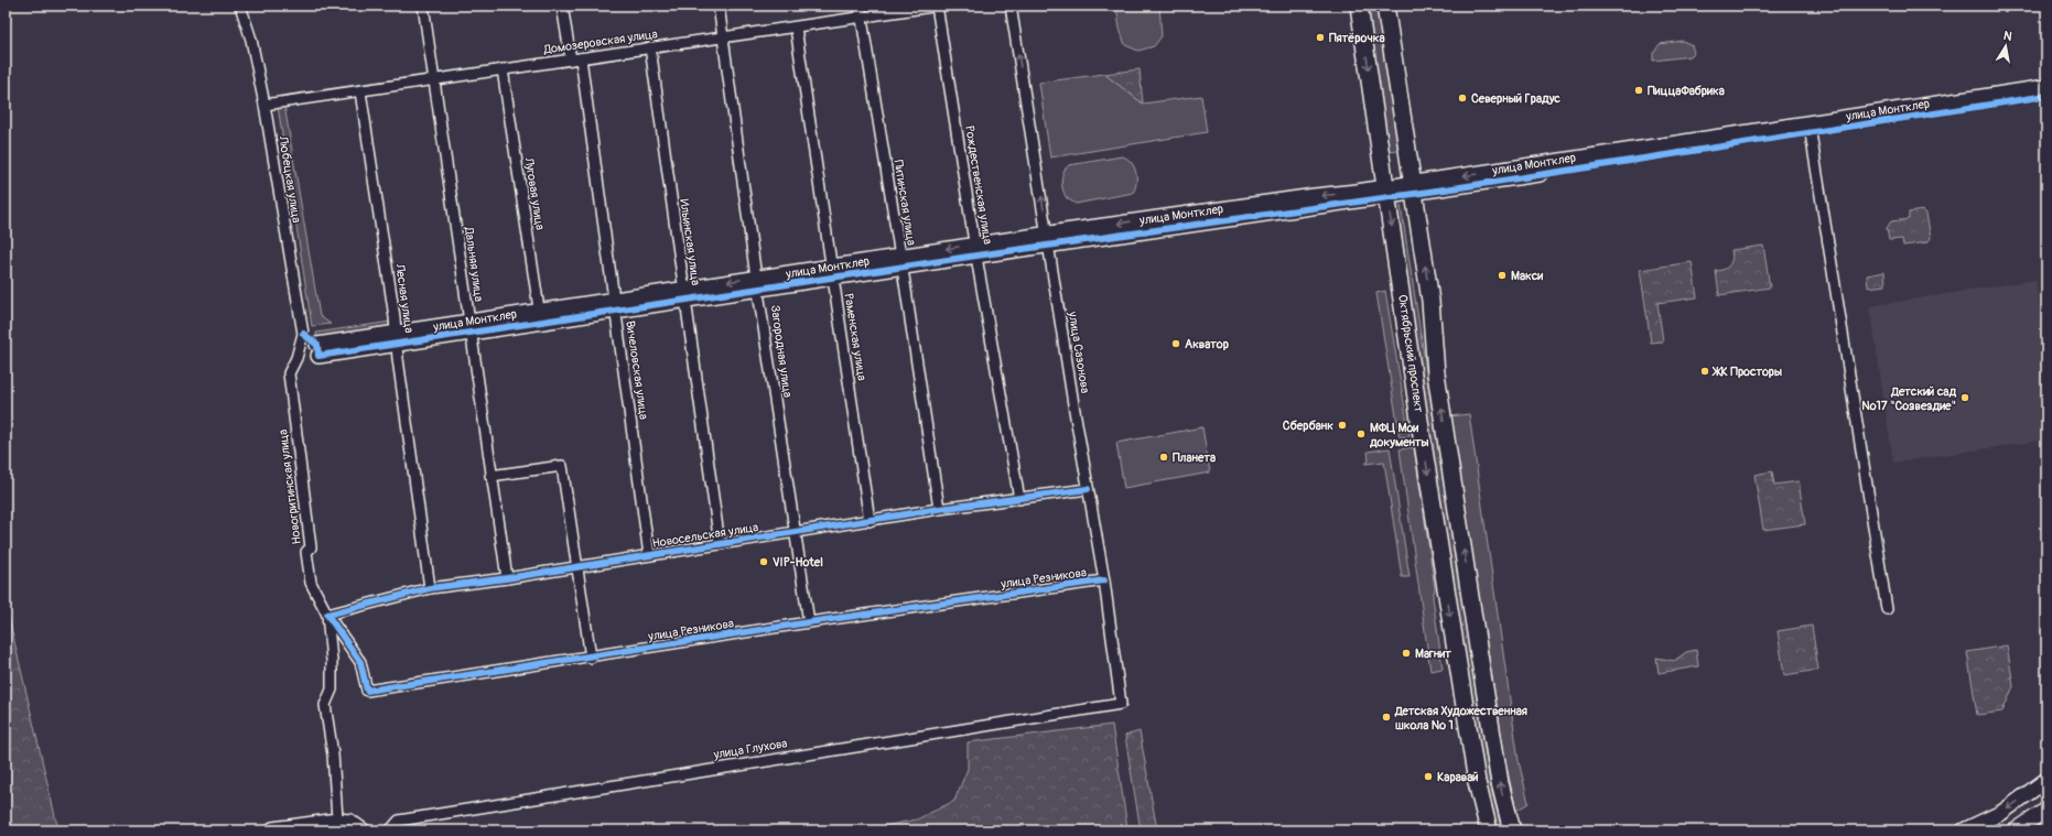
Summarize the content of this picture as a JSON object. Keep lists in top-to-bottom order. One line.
{"streets":{"main road":["Октябрьский проспект"],"street":["Домозеровская улица","улица Монтклер","Любецкая улица","Рождественская улица","Луговая улица","Питинская улица","Ильинская улица","Дальняя улица","Лесная улица","Раменская улица","Загородная улица","улица Сазонова","Вичеловская улица","Новогритинская улица","Новосельская улица","улица Резникова","улица Глухова"]},"crossings":[["Домозеровская улица","Любецкая улица"],["Домозеровская улица","Рождественская улица"],["Домозеровская улица","Луговая улица"],["Домозеровская улица","Питинская улица"],["Домозеровская улица","Ильинская улица"],["Домозеровская улица","Дальняя улица"],["Домозеровская улица","Лесная улица"],["Домозеровская улица","Раменская улица"],["Домозеровская улица","Загородная улица"],["Домозеровская улица","Вичеловская улица"],["улица Монтклер","Рождественская улица"],["улица Монтклер","Луговая улица"],["улица Монтклер","Питинская улица"],["улица Монтклер","Ильинская улица"],["улица Монтклер","Дальняя улица"],["улица Монтклер","Лесная улица"],["улица Монтклер","Раменская улица"],["улица Монтклер","Загородная улица"],["улица Монтклер","улица Сазонова"],["улица Монтклер","Октябрьский проспект"],["улица Монтклер","Вичеловская улица"],["Любецкая улица","Новогритинская улица"],["Рождественская улица","Новосельская улица"],["Питинская улица","Новосельская улица"],["Ильинская улица","Новосельская улица"],["Дальняя улица","Новосельская улица"],["Лесная улица","Новосельская улица"],["Раменская улица","Новосельская улица"],["Загородная улица","Новосельская улица"],["Загородная улица","улица Резникова"],["улица Сазонова","Новосельская улица"],["улица Сазонова","улица Резникова"],["улица Сазонова","улица Глухова"],["Вичеловская улица","Новосельская улица"],["Новогритинская улица","Новосельская улица"],["Новогритинская улица","улица Резникова"],["Новосельская улица","улица Резникова"]],"places":["Пятёрочка","ПиццаФабрика","Северный Градус","Макси","Акватор","ЖК Просторы","Детский сад №17 \"Созвездие\"","Сбербанк","МФЦ Мои документы","Планета","VIP-Hotel","Магнит","Детская Художественная школа № 1","Каравай"],"north":"top"}
